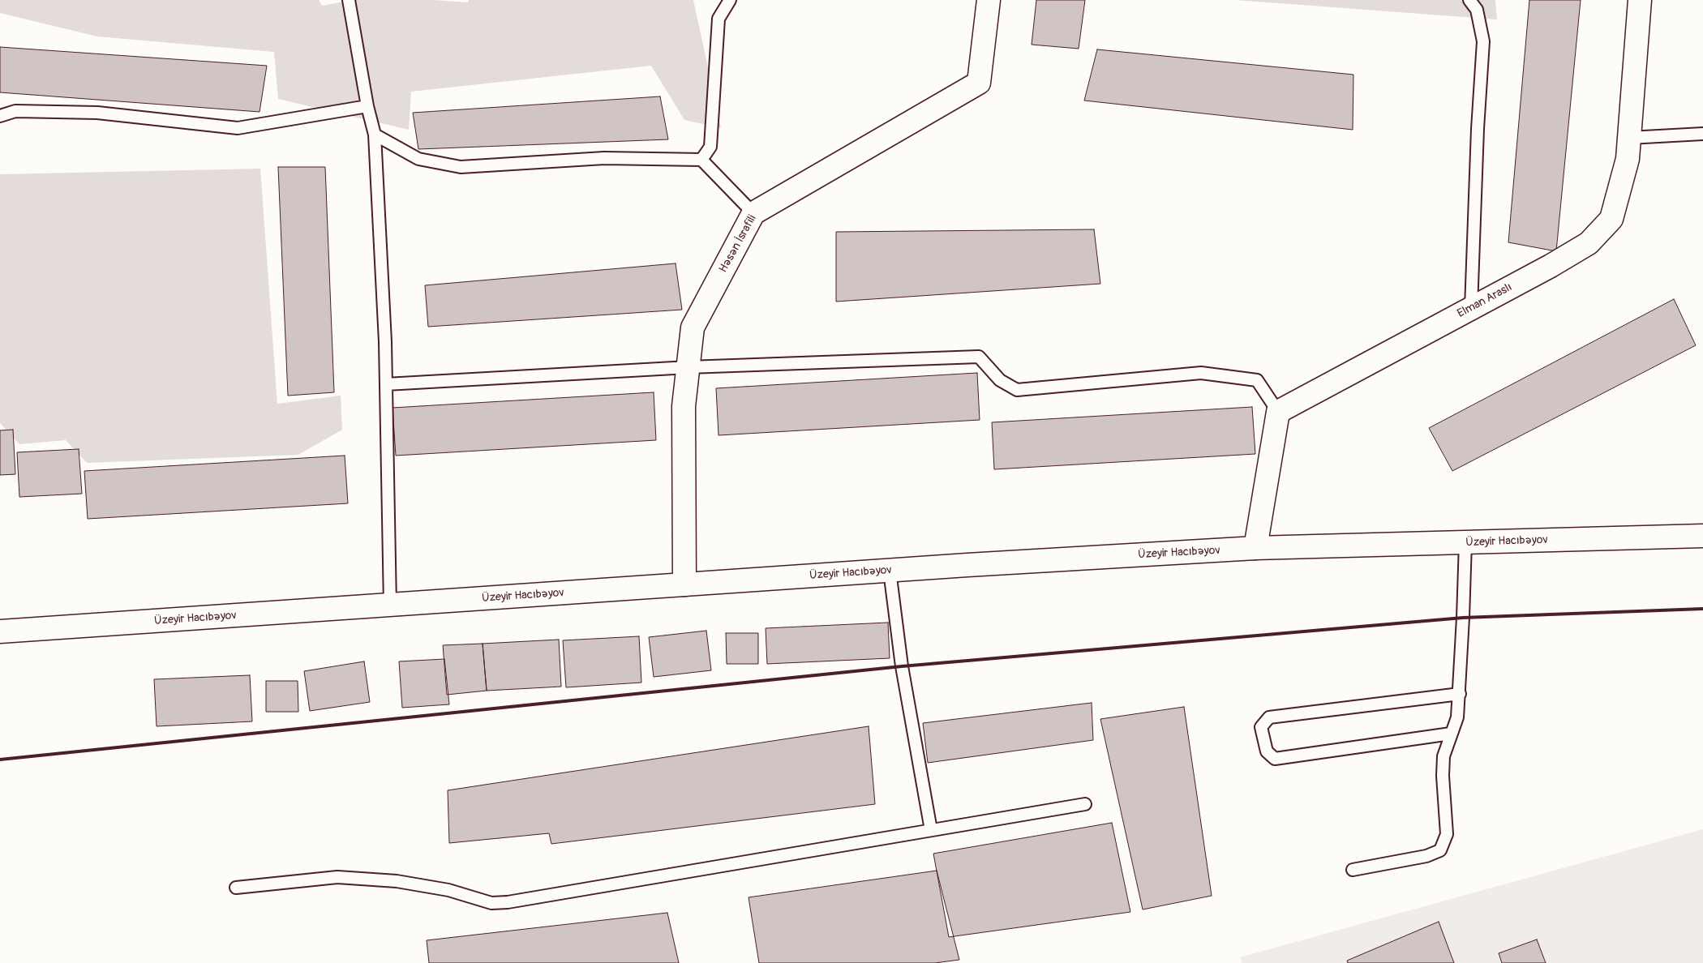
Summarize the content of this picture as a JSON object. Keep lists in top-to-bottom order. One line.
{"streets":{"main road":["Həsən İsrafili","Elman Araslı","Üzeyir Hacıbəyov"]},"crossings":[["Həsən İsrafili","Üzeyir Hacıbəyov"]]}
